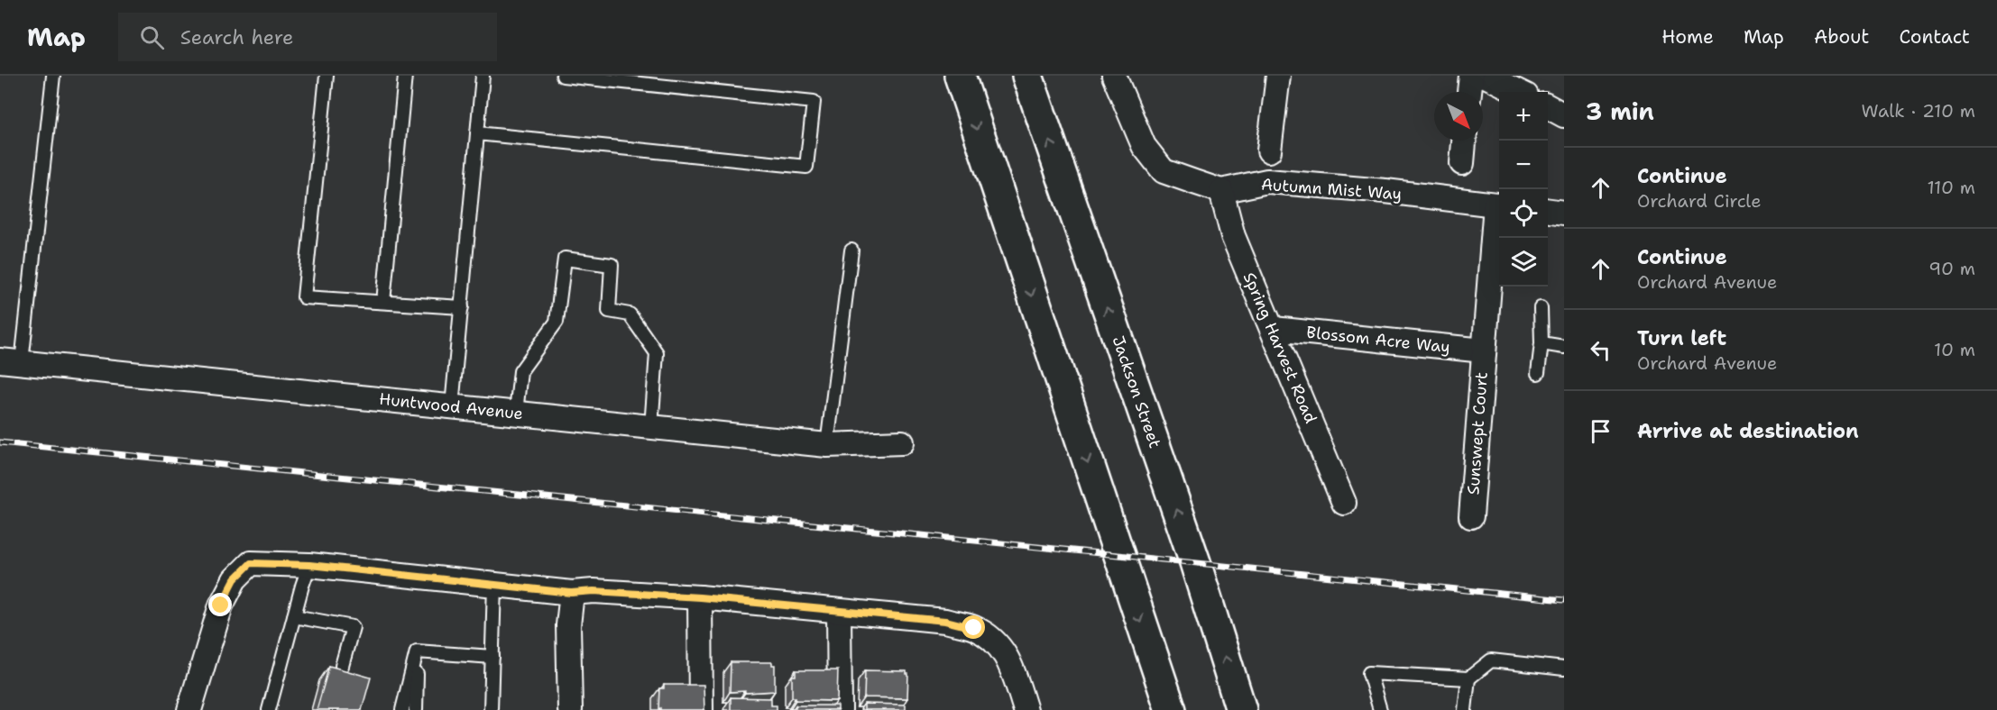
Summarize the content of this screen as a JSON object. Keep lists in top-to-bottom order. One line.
{"streets":{"main road":["Jackson Street"],"street":["Autumn Mist Way","Blossom Acre Way","Spring Harvest Road","Huntwood Avenue","Sunswept Court"]},"crossings":[["Autumn Mist Way","Spring Harvest Road"],["Autumn Mist Way","Sunswept Court"],["Blossom Acre Way","Spring Harvest Road"],["Blossom Acre Way","Sunswept Court"]],"north":"bottom right","page":{"header":"Map","search":"Search here","nav":["Home","Map","About","Contact"],"heading":["3 min","Walk · 210 m"],"map_buttons":["+","−"],"list":[["Continue","Orchard Circle","110 m"],["Continue","Orchard Avenue","90 m"],["Turn left","Orchard Avenue","10 m"],"Arrive at destination"]}}
